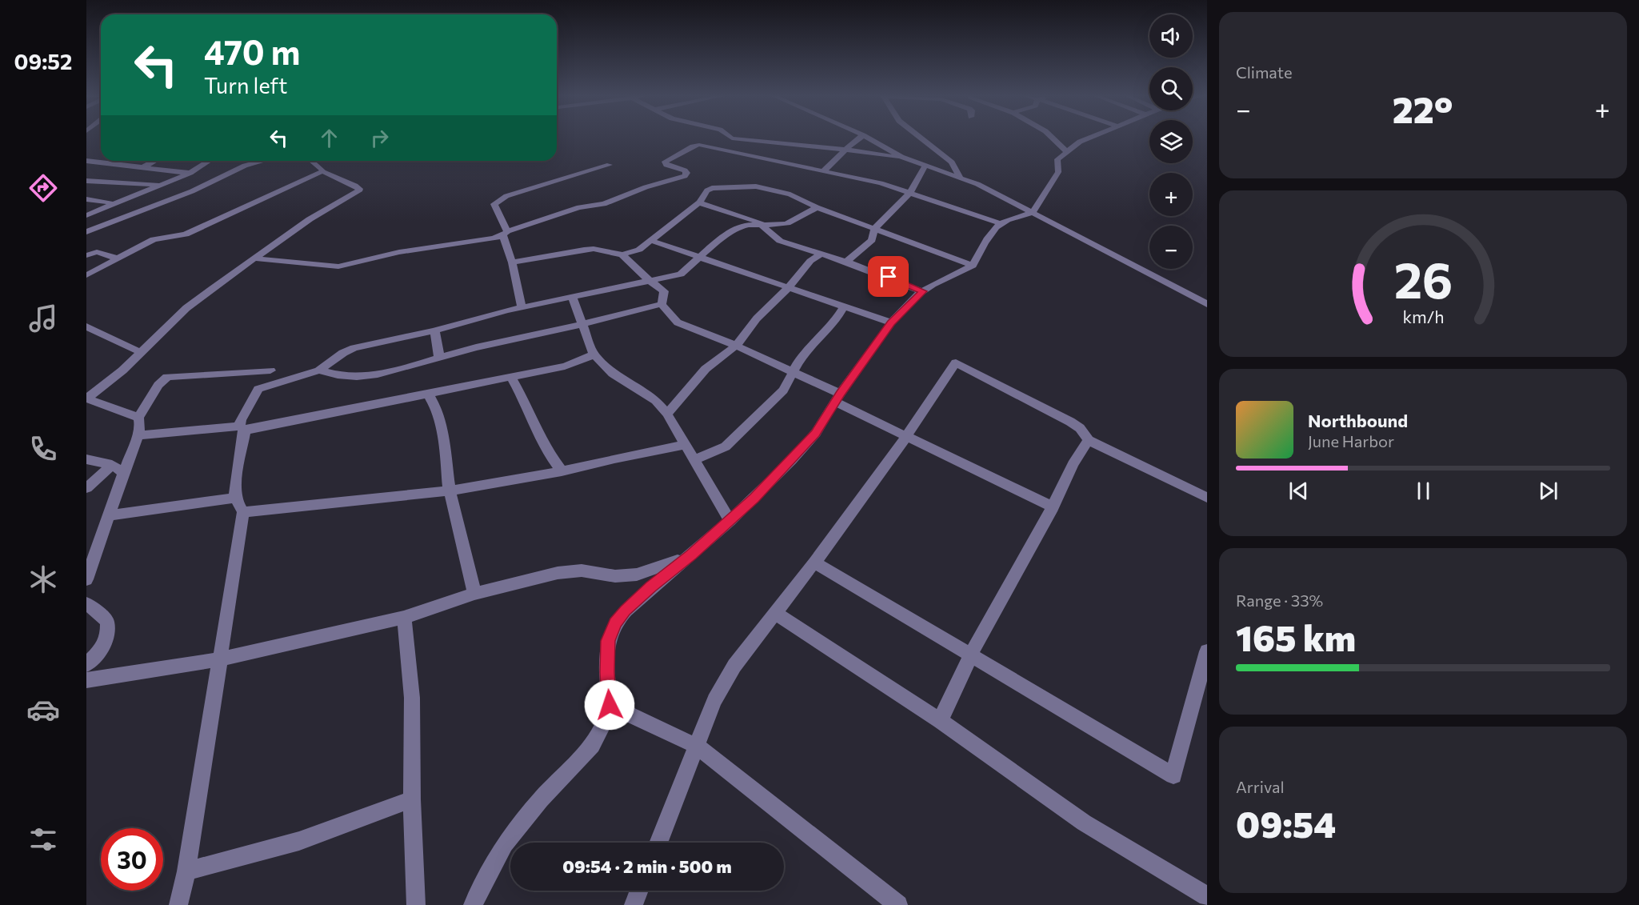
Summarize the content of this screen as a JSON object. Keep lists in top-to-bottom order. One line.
{"page":{"tabs":"09:52","tile":["Climate",["Range · 33%","165 km"],["Arrival","09:54"]],"map_buttons":["+","−"],"turn":["470 m","Turn left"],"heat":["−","22°","+"],"song":["Northbound","June Harbor"],"limit":"30","trip":"09:54 · 2 min · 500 m","gauge":["26","km/h"]}}
